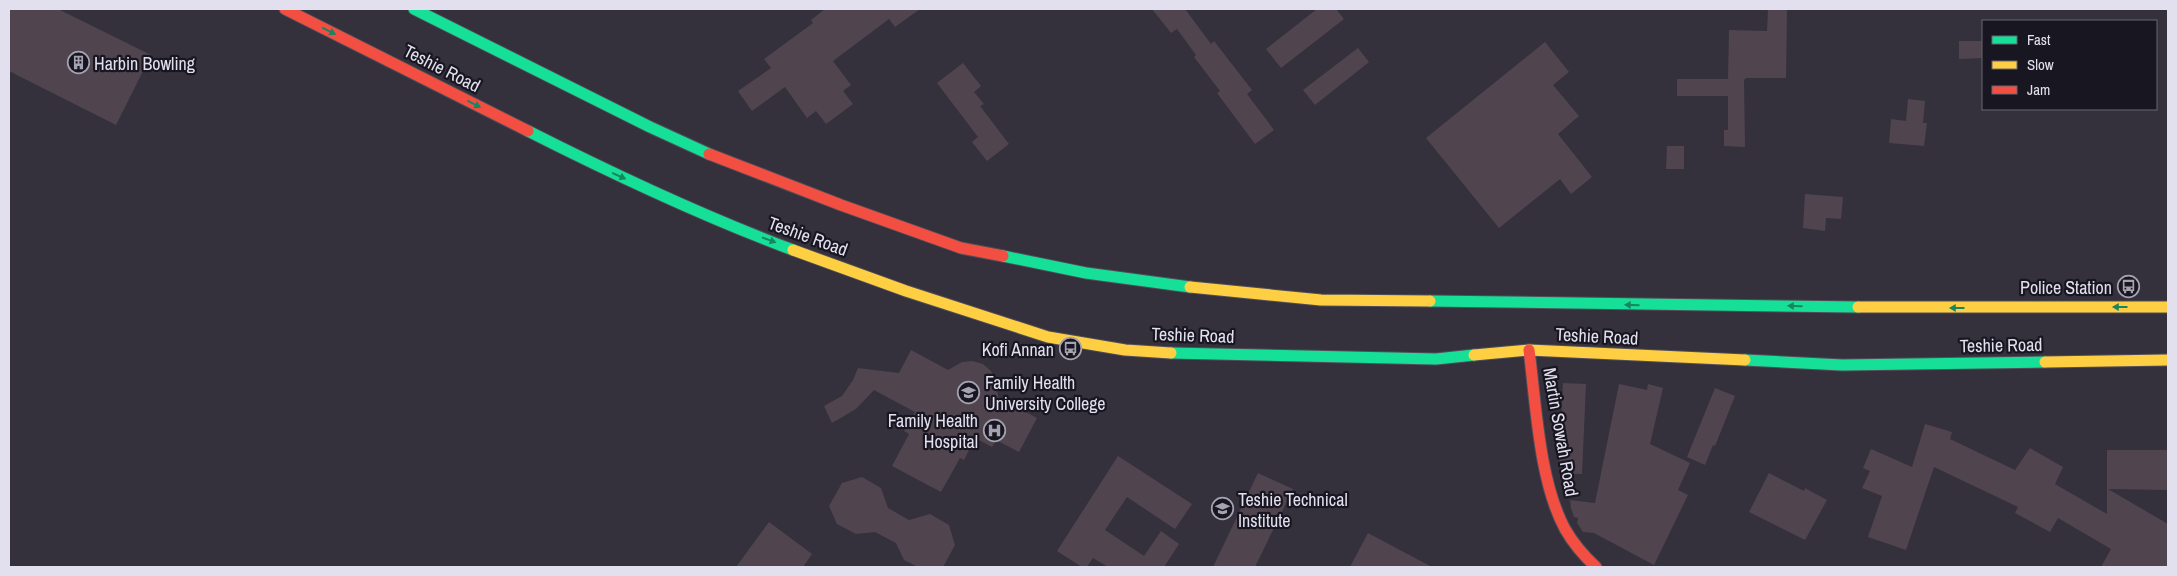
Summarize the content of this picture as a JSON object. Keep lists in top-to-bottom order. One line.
{"streets":{"main road":["Teshie Road","Martin Sowah Road"]},"crossings":[["Teshie Road","Martin Sowah Road"]],"places":{"building":["Harbin Bowling"],"bus stop":["Police Station","Kofi Annan"],"school or university":["Family Health University College","Teshie Technical Institute"],"hospital":["Family Health Hospital"]},"legend":["Fast","Slow","Jam"]}
